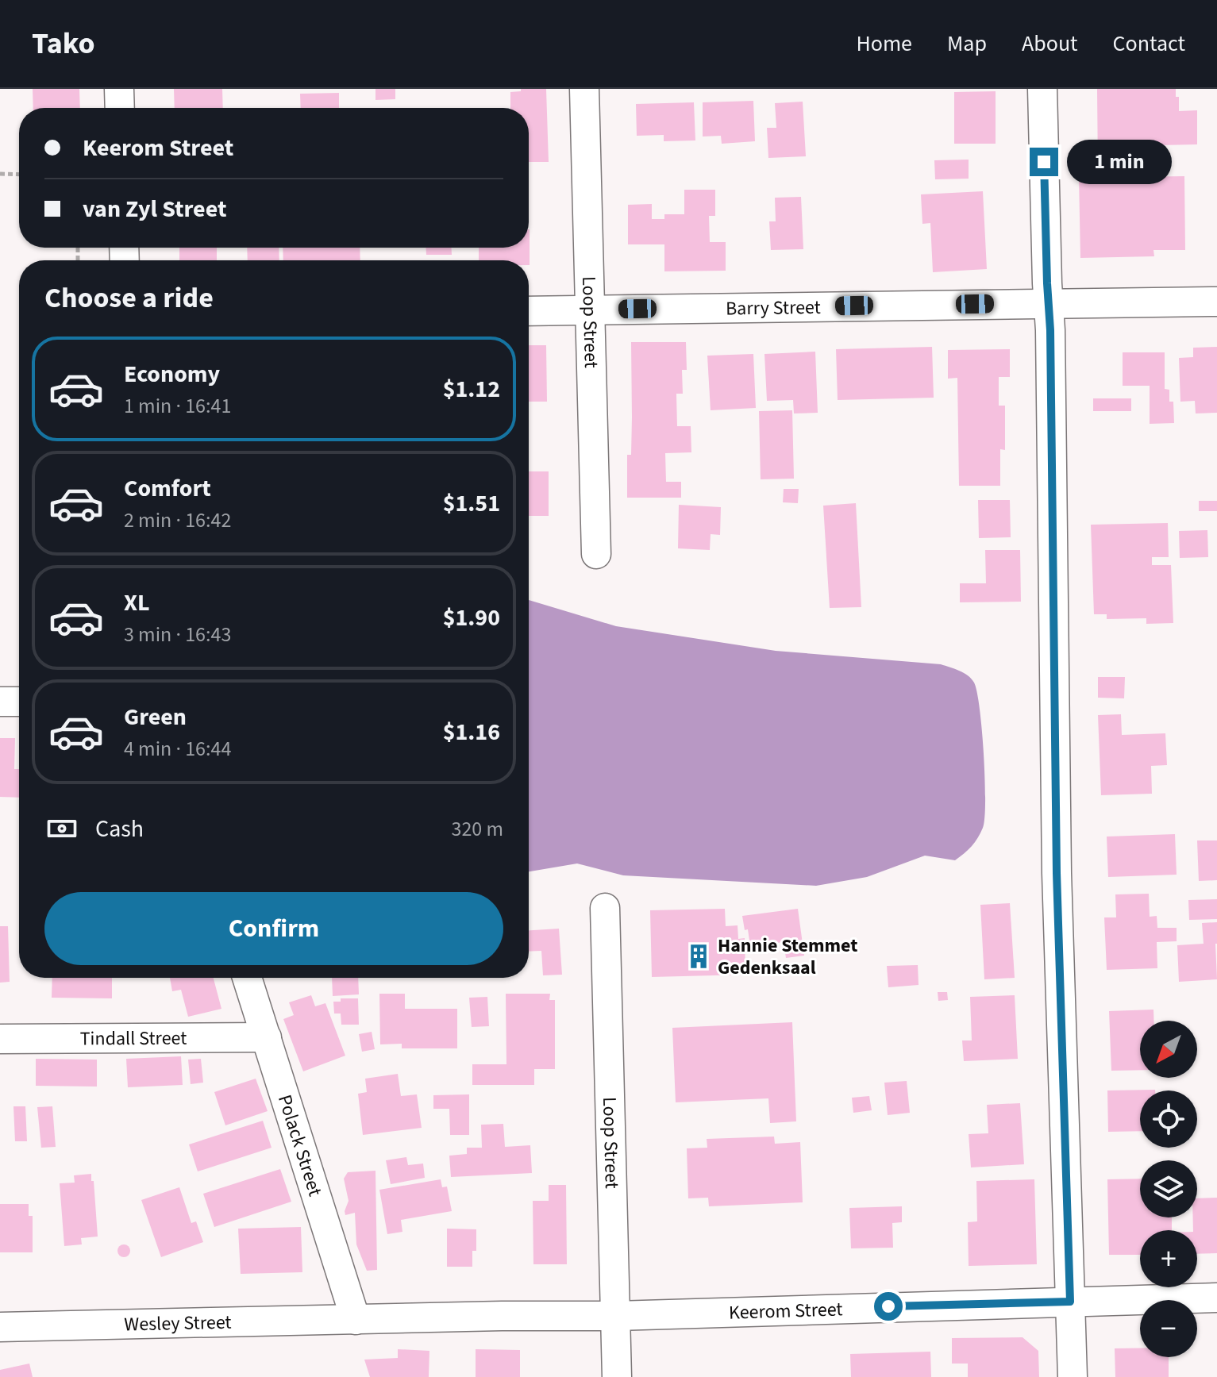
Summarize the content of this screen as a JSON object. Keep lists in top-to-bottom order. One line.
{"streets":{"street":["Barry Street","Loop Street","Tindall Street","Polack Street","Keerom Street","Wesley Street"]},"crossings":[["Barry Street","Loop Street"],["Loop Street","Keerom Street"],["Tindall Street","Polack Street"],["Polack Street","Keerom Street"],["Polack Street","Wesley Street"],["Keerom Street","Wesley Street"]],"places":{"building":["Hannie Stemmet Gedenksaal"]},"north":"bottom left","page":{"header":"Tako","nav":["Home","Map","About","Contact"],"banner":["Keerom Street","van Zyl Street"],"bubble":"1 min","heading":"Choose a ride","list":[{"name":"Economy","note":"1 min · 16:41","value":"$1.12"},{"name":"Comfort","note":"2 min · 16:42","value":"$1.51"},{"name":"XL","note":"3 min · 16:43","value":"$1.90"},{"name":"Green","note":"4 min · 16:44","value":"$1.16"}],"pay":["Cash","320 m"],"buttons":"Confirm","map_buttons":["+","−"]}}
